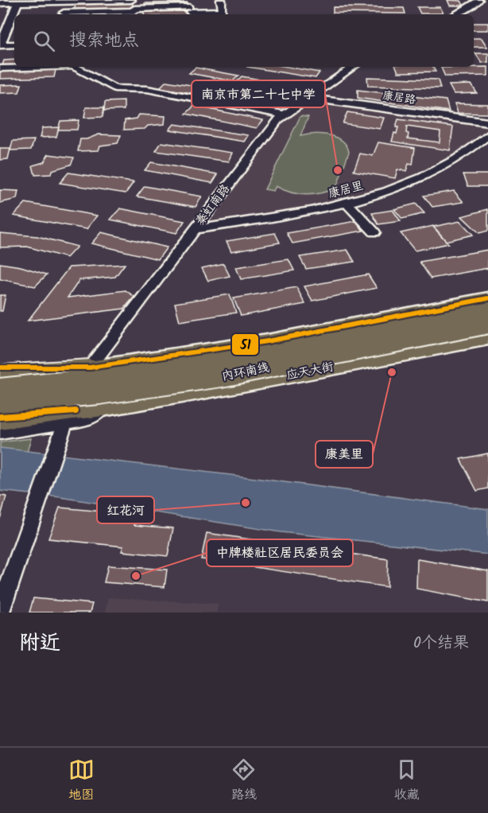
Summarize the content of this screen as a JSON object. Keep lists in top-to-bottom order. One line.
{"streets":{"highway":["内环南线"],"main road":["应天大街"],"street":["康居路","康居里","秦虹南路"]},"crossings":[["康居路","秦虹南路"],["康居里","秦虹南路"],["秦虹南路","应天大街"]],"places":["南京市第二十七中学","康美里","红花河","中牌楼社区居民委员会"],"lines":["transit line 51"],"page":{"search":"搜索地点","heading":["附近","0个结果"],"nav":["地图","路线","收藏"]}}
